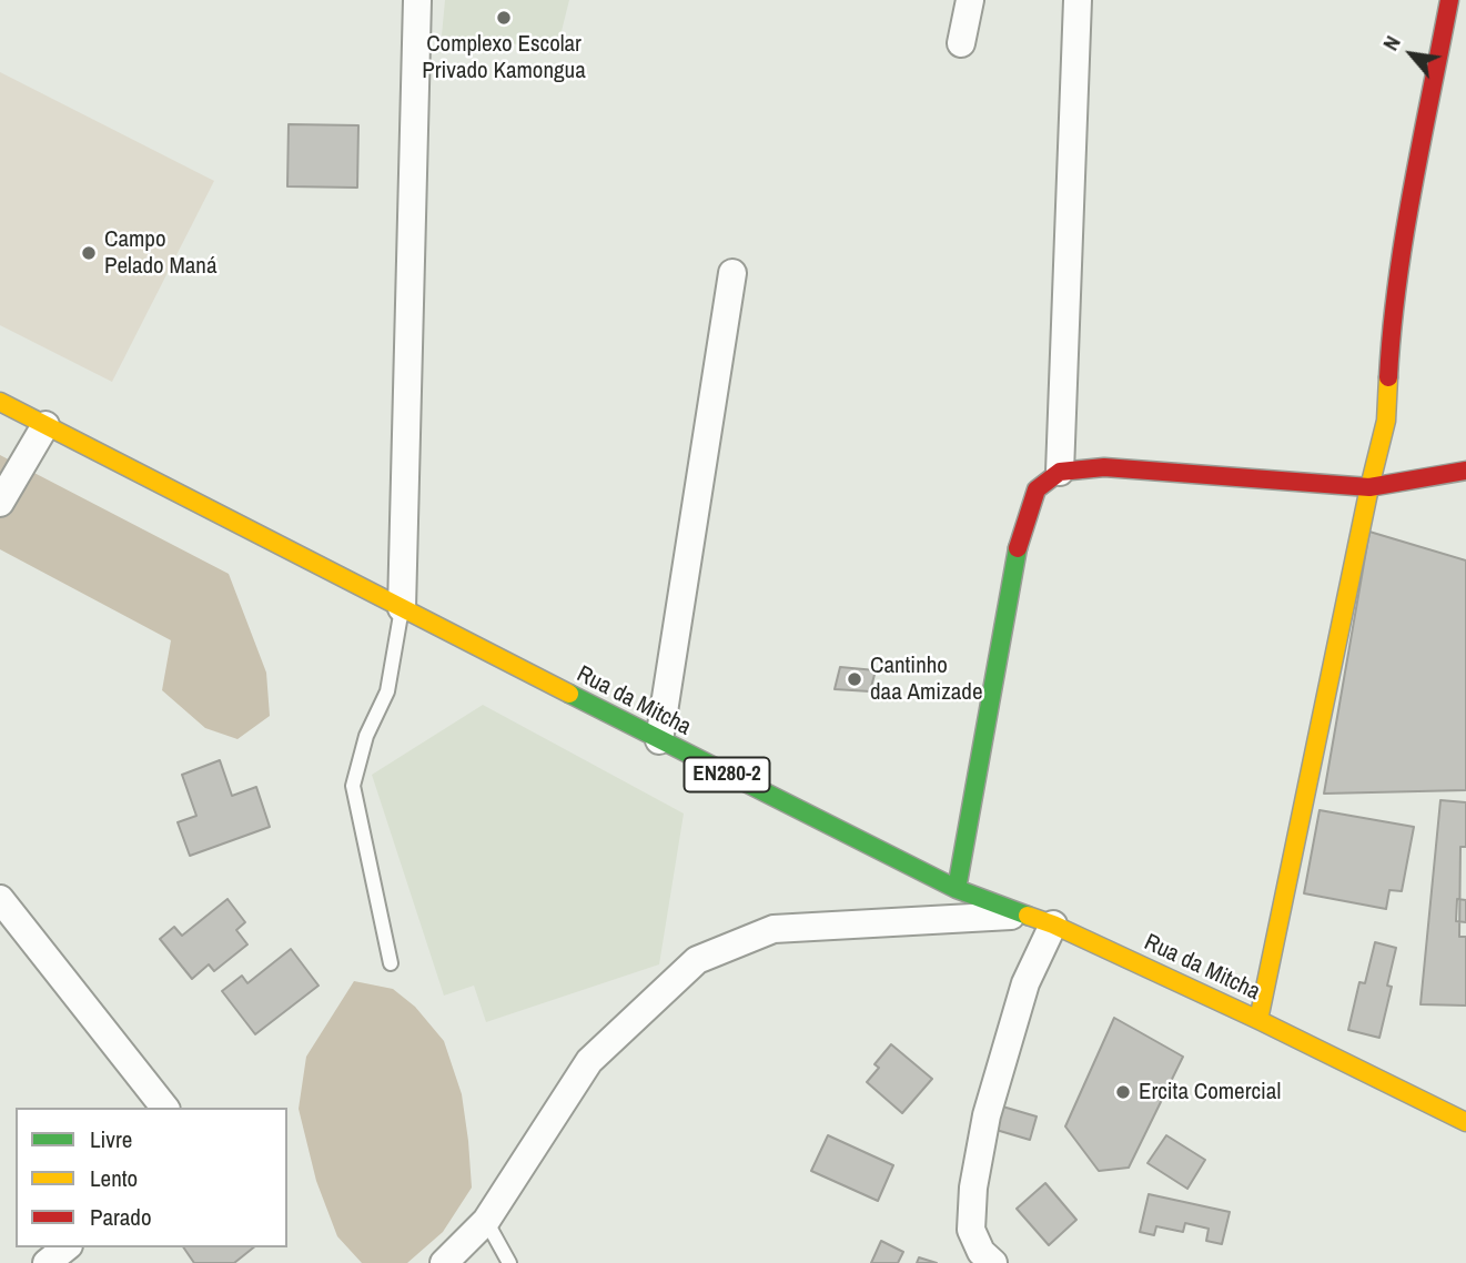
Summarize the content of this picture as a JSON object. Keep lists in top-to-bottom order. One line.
{"streets":{"street":["Rua da Mitcha","EN280-2"]},"places":["Complexo Escolar Privado Kamongua","Campo Pelado Maná","Cantinho daa Amizade","Ercita Comercial"],"legend":["Livre","Lento","Parado"],"north":"top left"}
